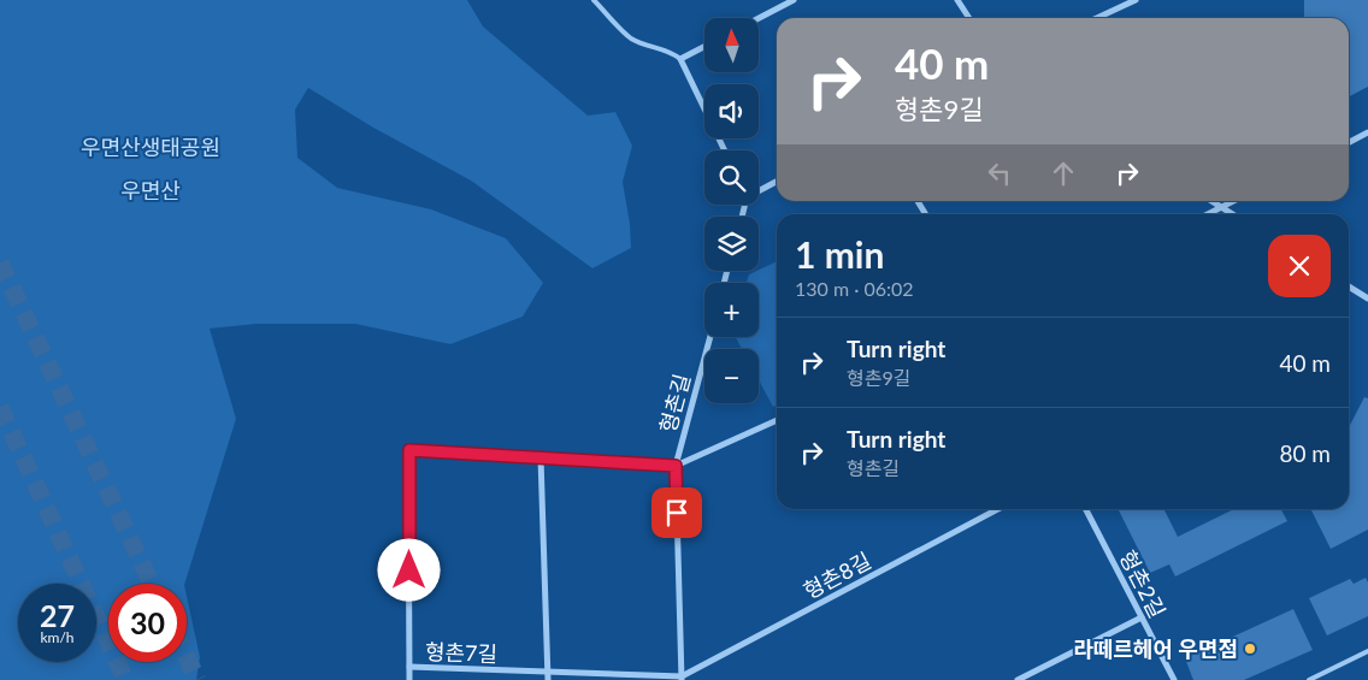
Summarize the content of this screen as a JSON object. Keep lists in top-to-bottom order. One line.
{"streets":{"street":["형촌길","형촌8길","형촌2길","형촌7길"]},"crossings":[["형촌길","형촌8길"],["형촌길","형촌7길"],["형촌8길","형촌7길"]],"parks":["우면산생태공원","우면산"],"places":["라떼르헤어 우면점"],"north":"top","page":{"map_buttons":["+","−"],"turn":["40 m","형촌9길"],"heading":["1 min","130 m · 06:02"],"list":[{"name":"Turn right","note":"형촌9길","value":"40 m"},{"name":"Turn right","note":"형촌길","value":"80 m"}],"speed":"27 km/h","limit":"30"}}
